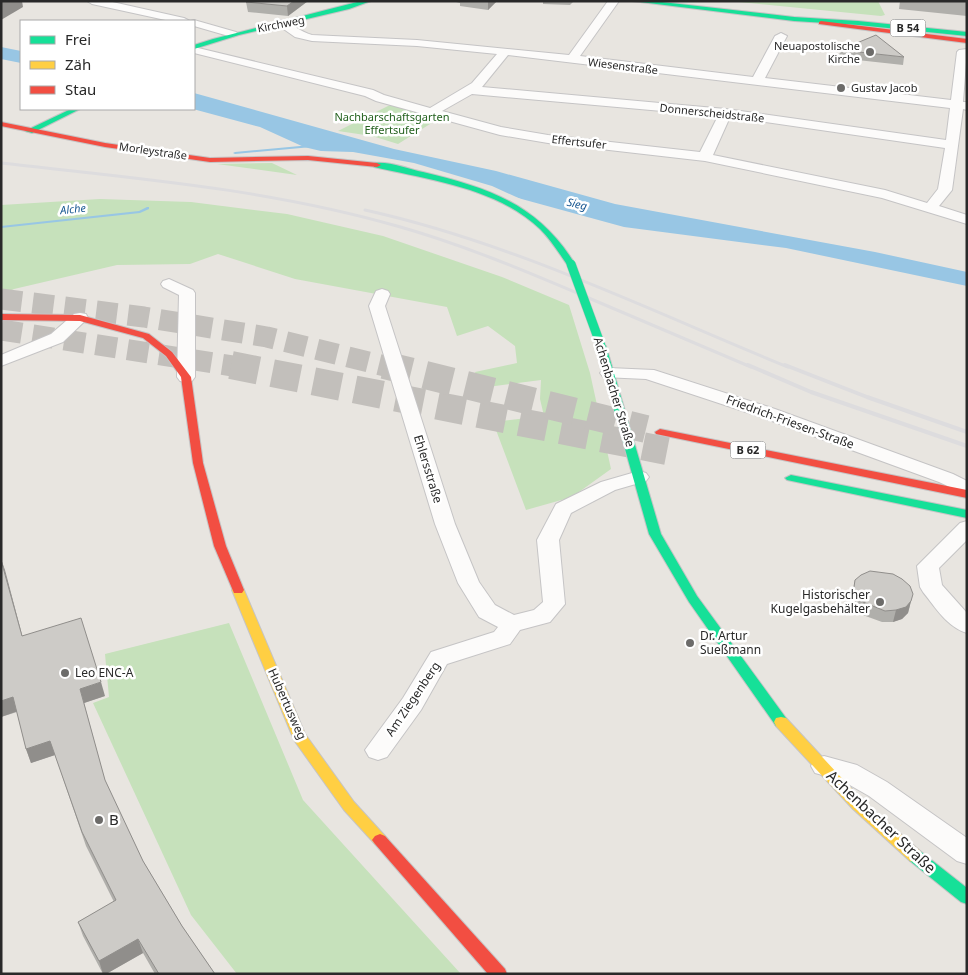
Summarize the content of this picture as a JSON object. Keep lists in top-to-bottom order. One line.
{"streets":{"main road":["Kirchweg","B 54","Morleystraße","Achenbacher Straße","B 62","Hubertusweg"],"street":["Wiesenstraße","Donnerscheidstraße","Effertsufer","Friedrich-Friesen-Straße","Ehlersstraße","Am Ziegenberg"]},"crossings":[["Kirchweg","Wiesenstraße"],["Morleystraße","Achenbacher Straße"],["Achenbacher Straße","Friedrich-Friesen-Straße"],["Achenbacher Straße","Am Ziegenberg"],["Ehlersstraße","Am Ziegenberg"]],"water":["Sieg","Alche"],"parks":["Nachbarschaftsgarten Effertsufer"],"places":["Neuapostolische Kirche","Gustav Jacob","Historischer Kugelgasbehälter","Dr. Artur Sueßmann","Leo ENC-A","B"],"legend":["Frei","Zäh","Stau"]}
